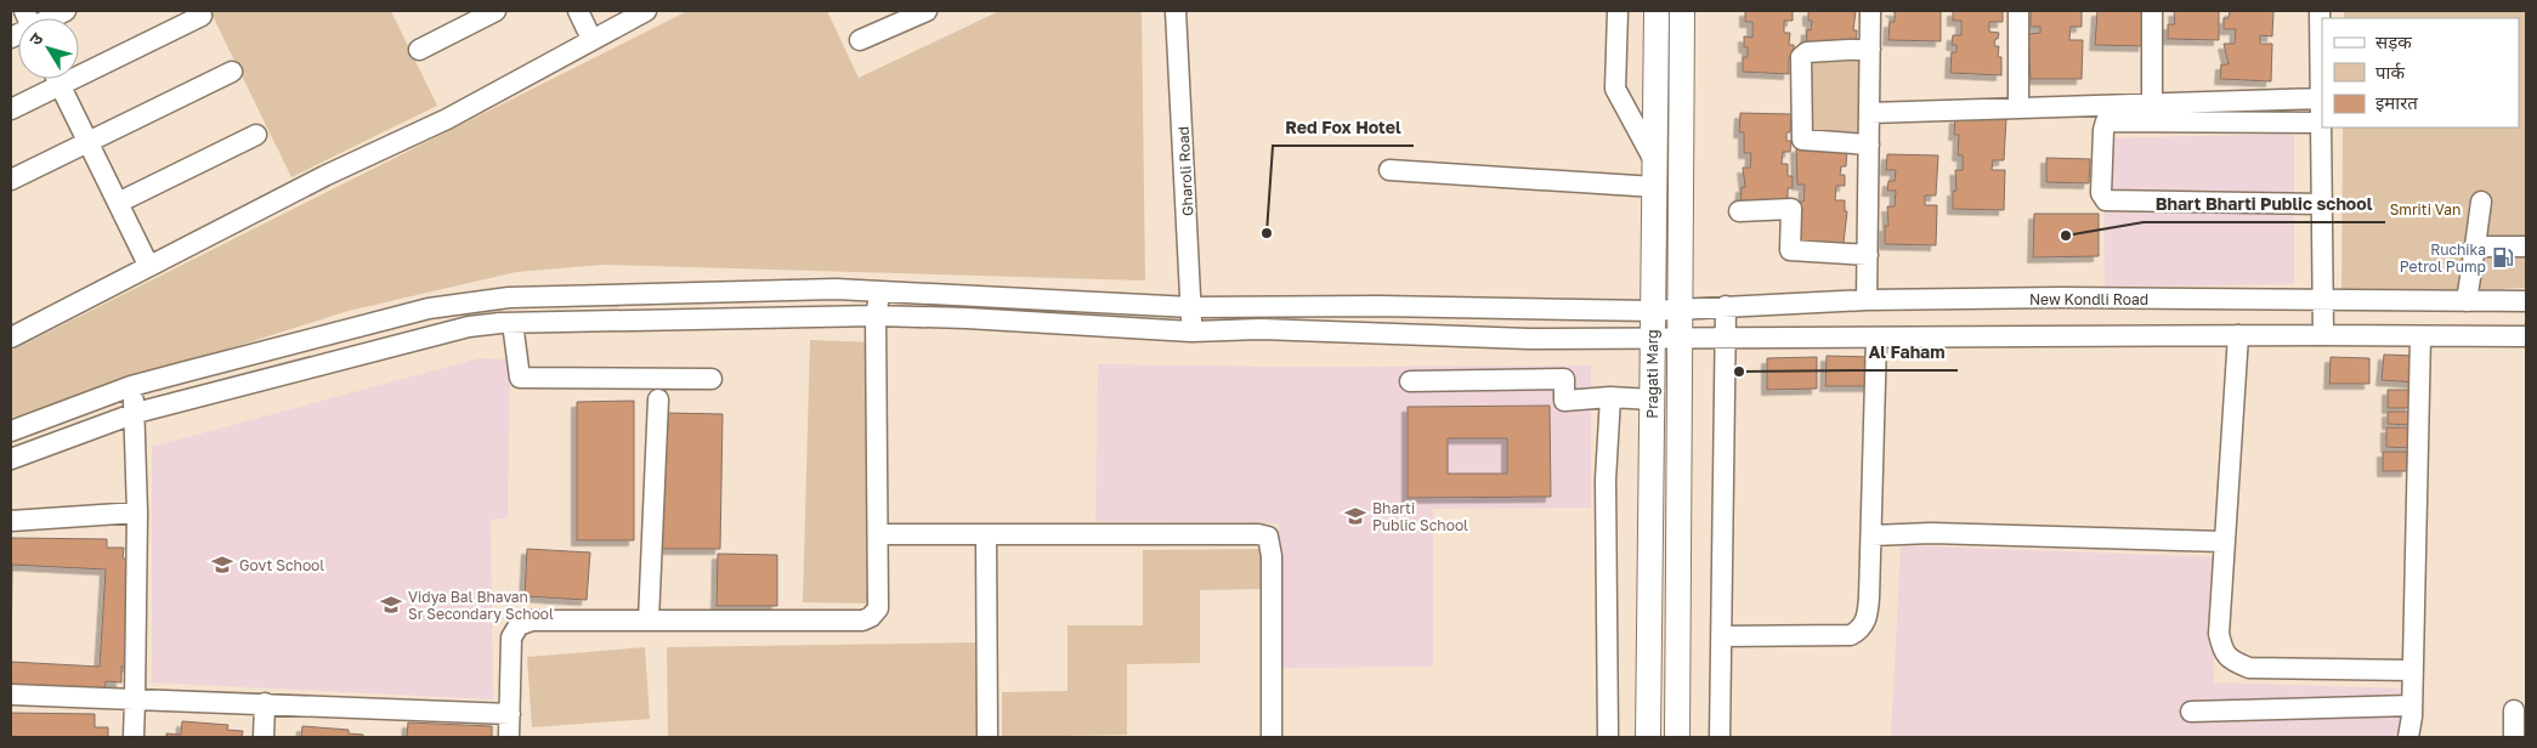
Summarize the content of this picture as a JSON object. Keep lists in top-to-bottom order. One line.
{"streets":{"main road":["Pragati Marg"],"street":["Gharoli Road","New Kondli Road"]},"crossings":[["Gharoli Road","New Kondli Road"],["New Kondli Road","Pragati Marg"]],"parks":["Smriti Van"],"places":{"other":["Red Fox Hotel","Bhart Bharti Public school","Al Faham"],"fuel station":["Ruchika Petrol Pump"],"school or university":["Bharti Public School","Govt School","Vidya Bal Bhavan Sr Secondary School"]},"legend":["सड़क","पार्क","इमारत"],"north":"top left"}
